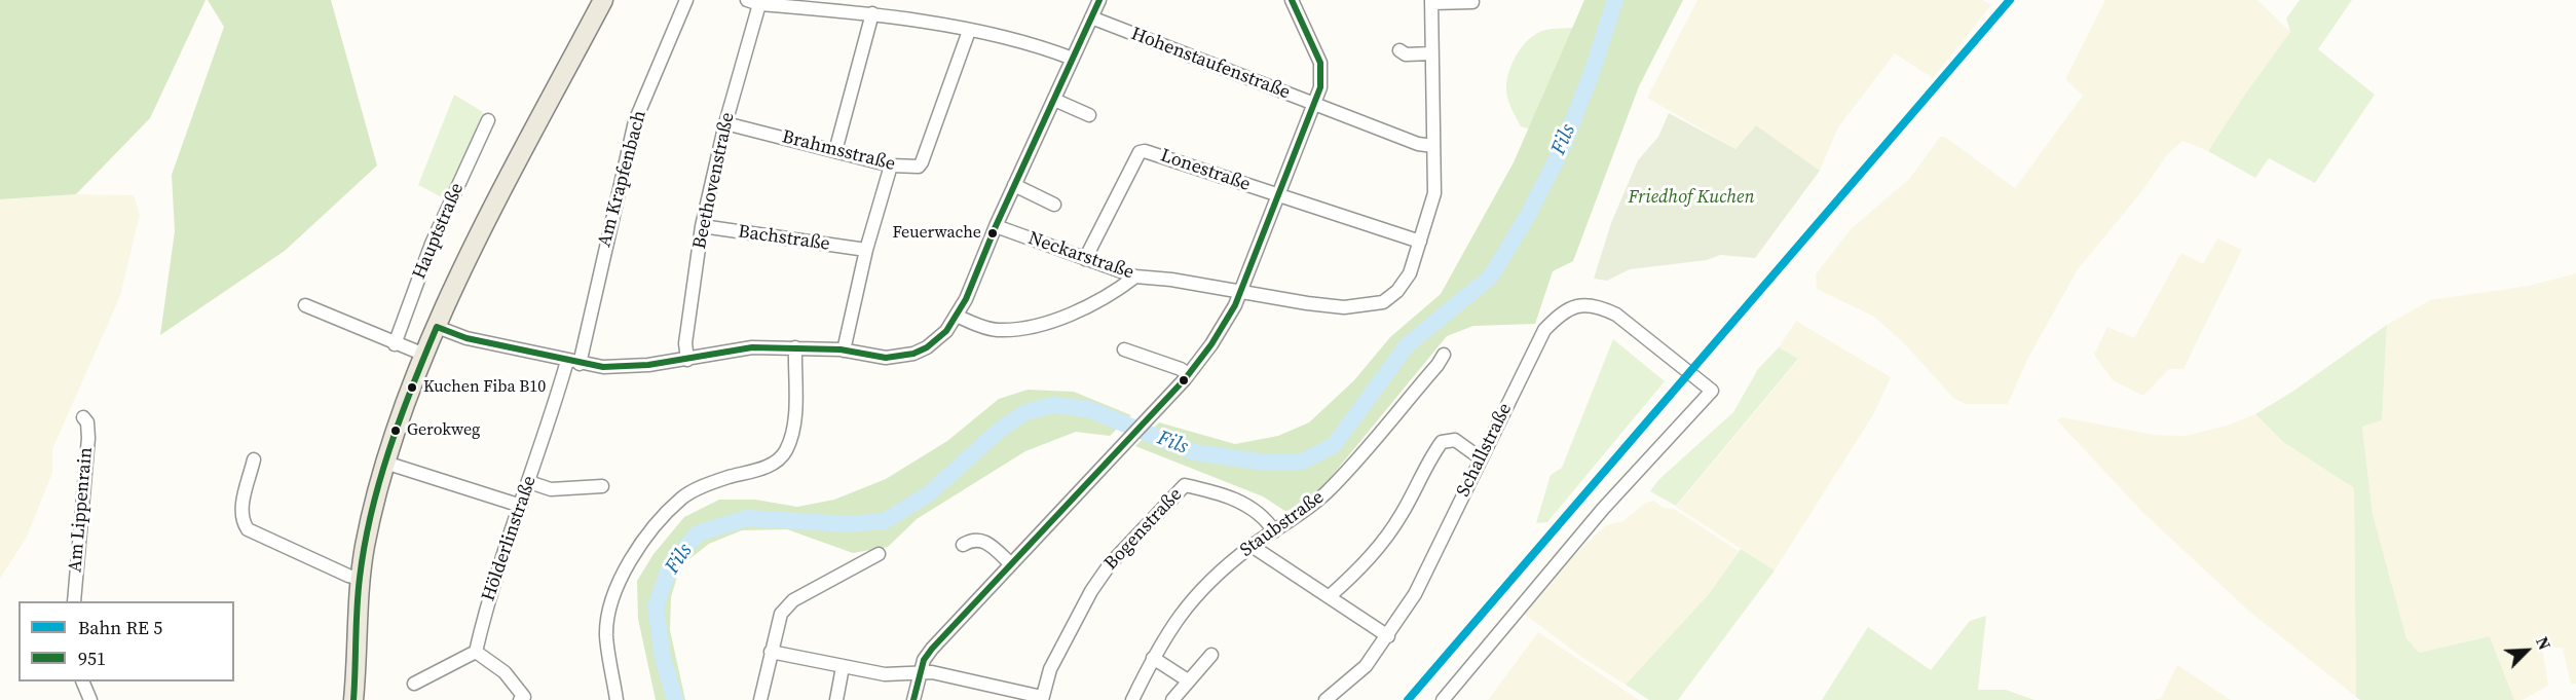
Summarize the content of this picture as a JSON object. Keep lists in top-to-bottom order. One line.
{"streets":{"main road":["Hauptstraße"],"street":["Hohenstaufenstraße","Brahmsstraße","Lonestraße","Am Krapfenbach","Beethovenstraße","Bachstraße","Neckarstraße","Schallstraße","Am Lippenrain","Staubstraße","Bogenstraße","Hölderlinstraße"]},"crossings":[["Hohenstaufenstraße","Neckarstraße"],["Brahmsstraße","Beethovenstraße"],["Lonestraße","Neckarstraße"],["Am Krapfenbach","Hölderlinstraße"],["Beethovenstraße","Bachstraße"],["Staubstraße","Bogenstraße"]],"water":["Fils"],"parks":["Friedhof Kuchen"],"places":["Feuerwache","Kuchen Fiba B10","Gerokweg"],"lines":["transit line 951"],"legend":["Bahn RE 5","951"],"north":"top right"}
